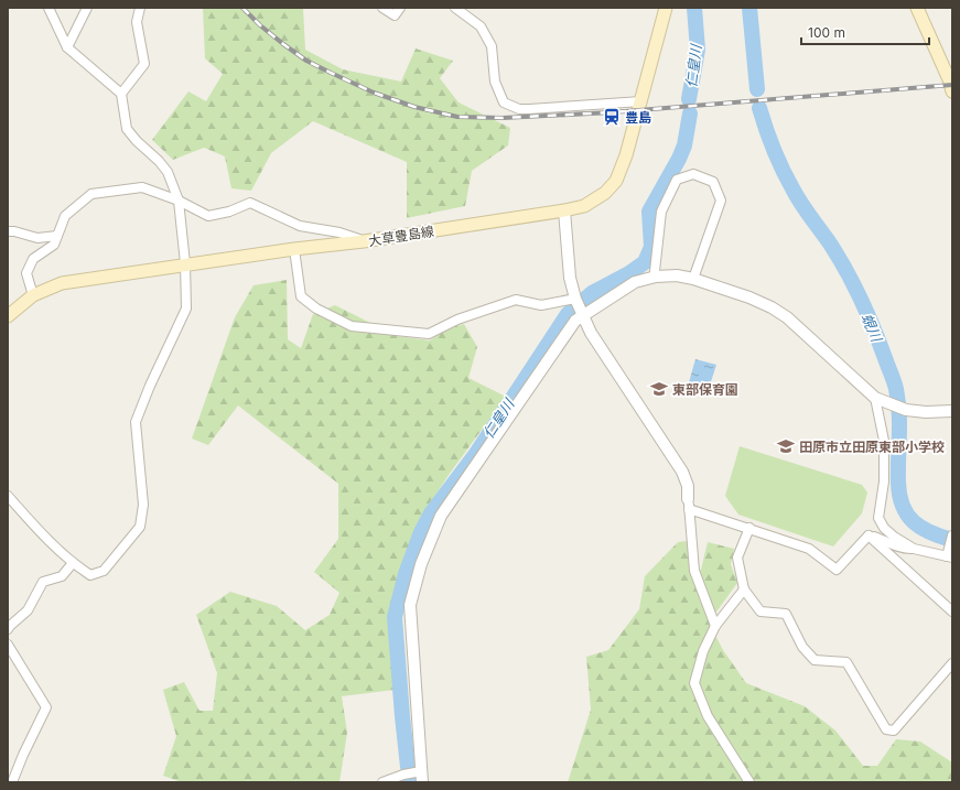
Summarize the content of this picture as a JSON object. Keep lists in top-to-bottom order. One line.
{"streets":{"main road":["大草豊島線"]},"water":["仁皇川","蜆川"],"places":{"station":["豊島"],"school or university":["東部保育園","田原市立田原東部小学校"]},"scale_bar":"100 m"}
